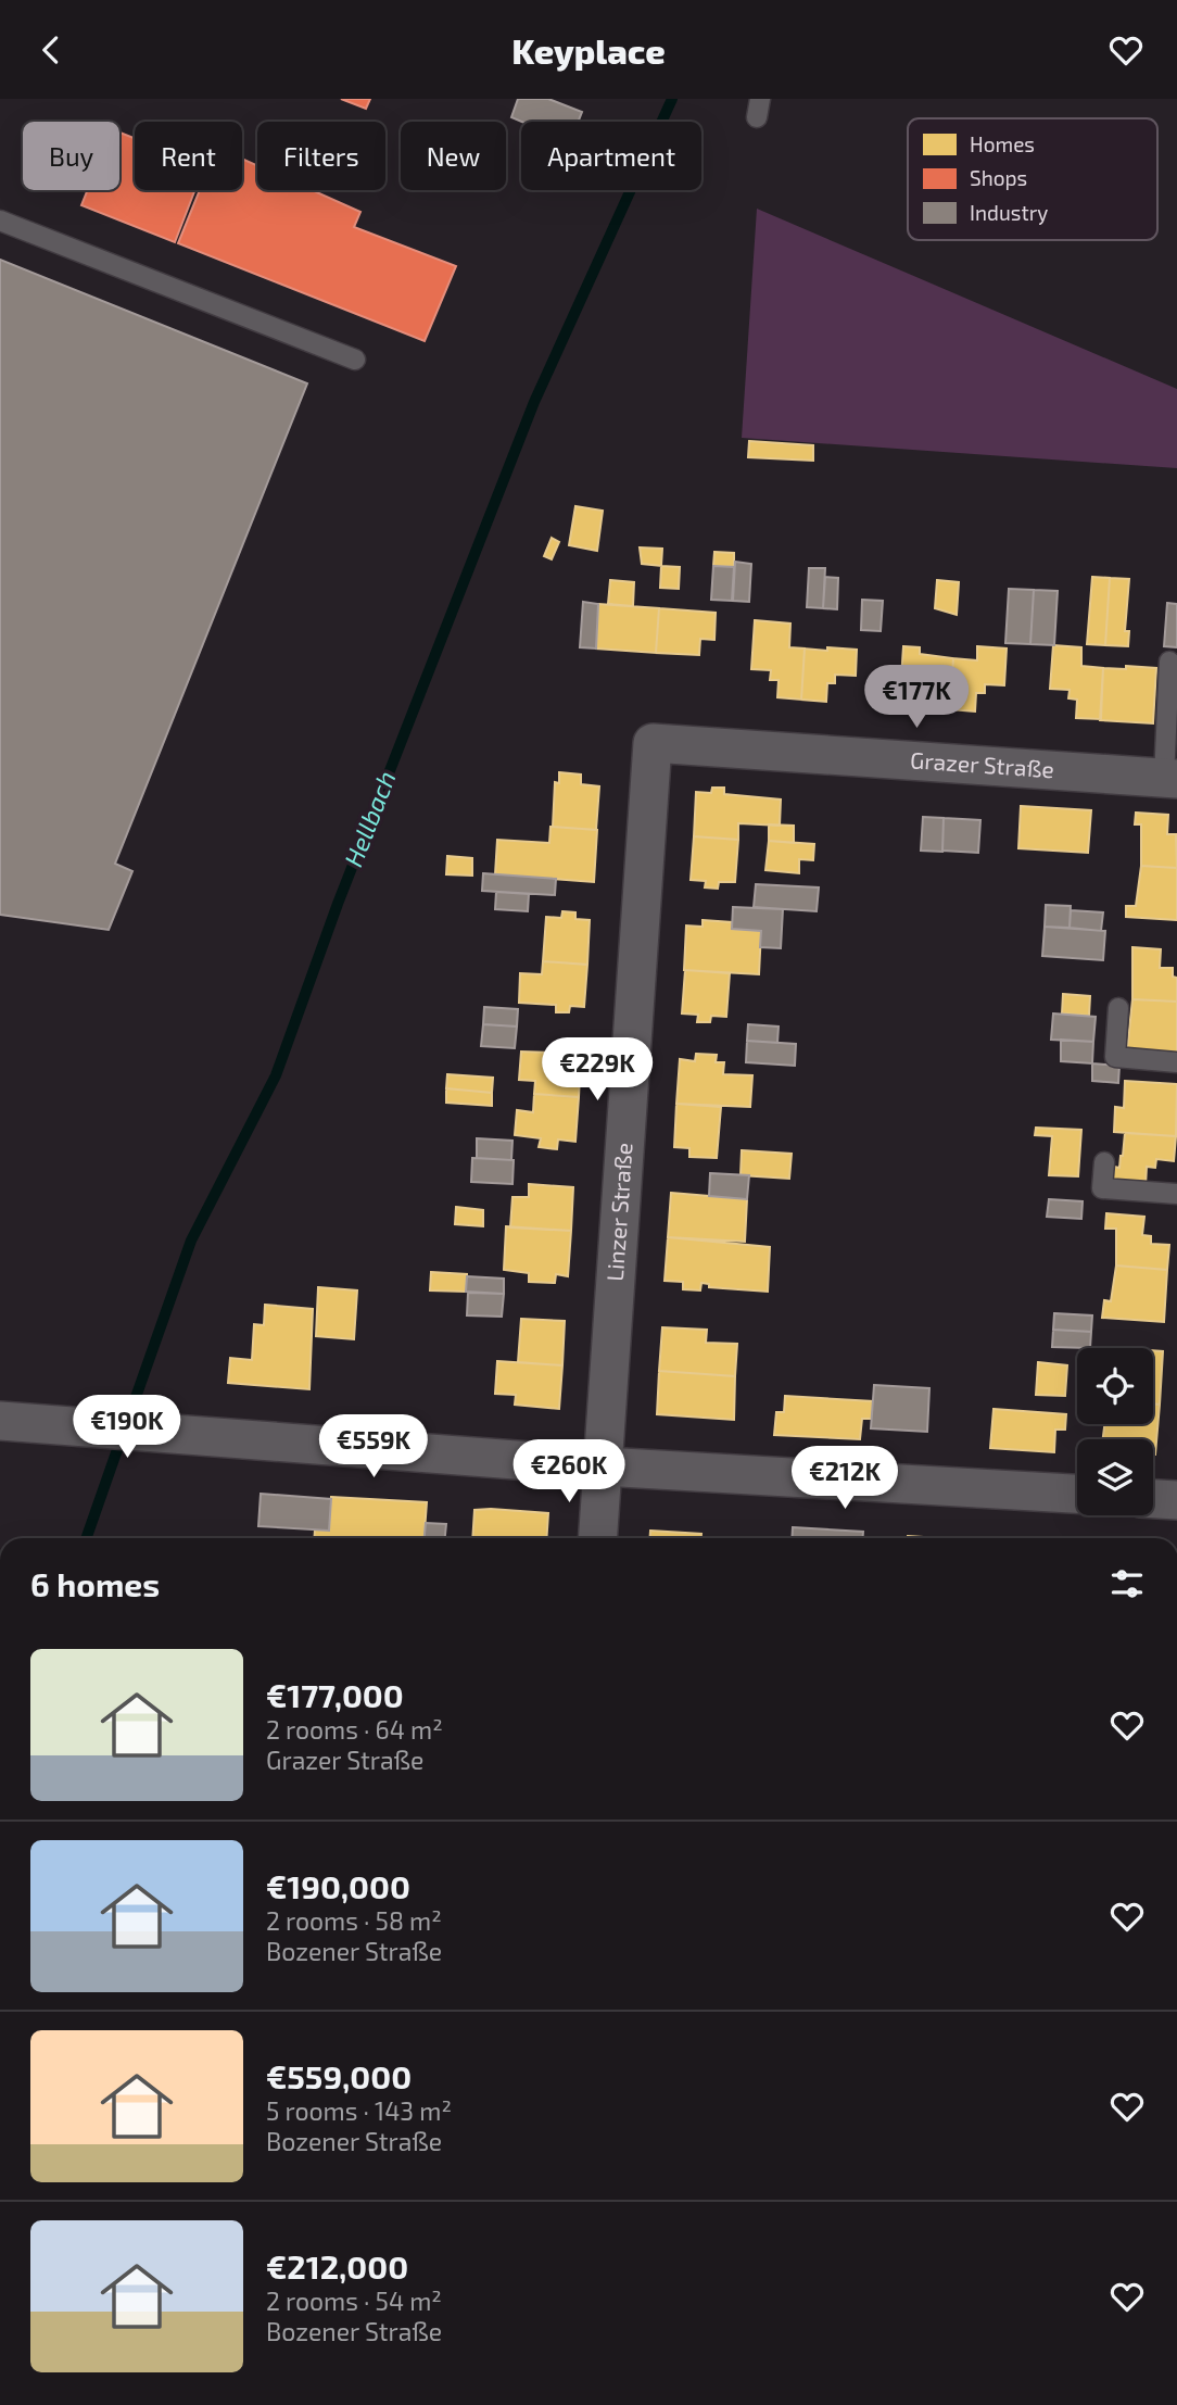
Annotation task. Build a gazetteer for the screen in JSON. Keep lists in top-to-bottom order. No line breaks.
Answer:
{"streets":{"street":["Grazer Straße","Linzer Straße"]},"crossings":[["Grazer Straße","Linzer Straße"]],"water":["Hellbach"],"legend":["Homes","Shops","Industry"],"page":{"header":"Keyplace","chip":["Buy","Rent","Filters","New","Apartment"],"price":["€177K","€229K","€190K","€559K","€260K","€212K"],"heading":"6 homes","list":[{"name":"€177,000","note":"2 rooms · 64 m² · Grazer Straße"},{"name":"€190,000","note":"2 rooms · 58 m² · Bozener Straße"},{"name":"€559,000","note":"5 rooms · 143 m² · Bozener Straße"},{"name":"€212,000","note":"2 rooms · 54 m² · Bozener Straße"}]}}
